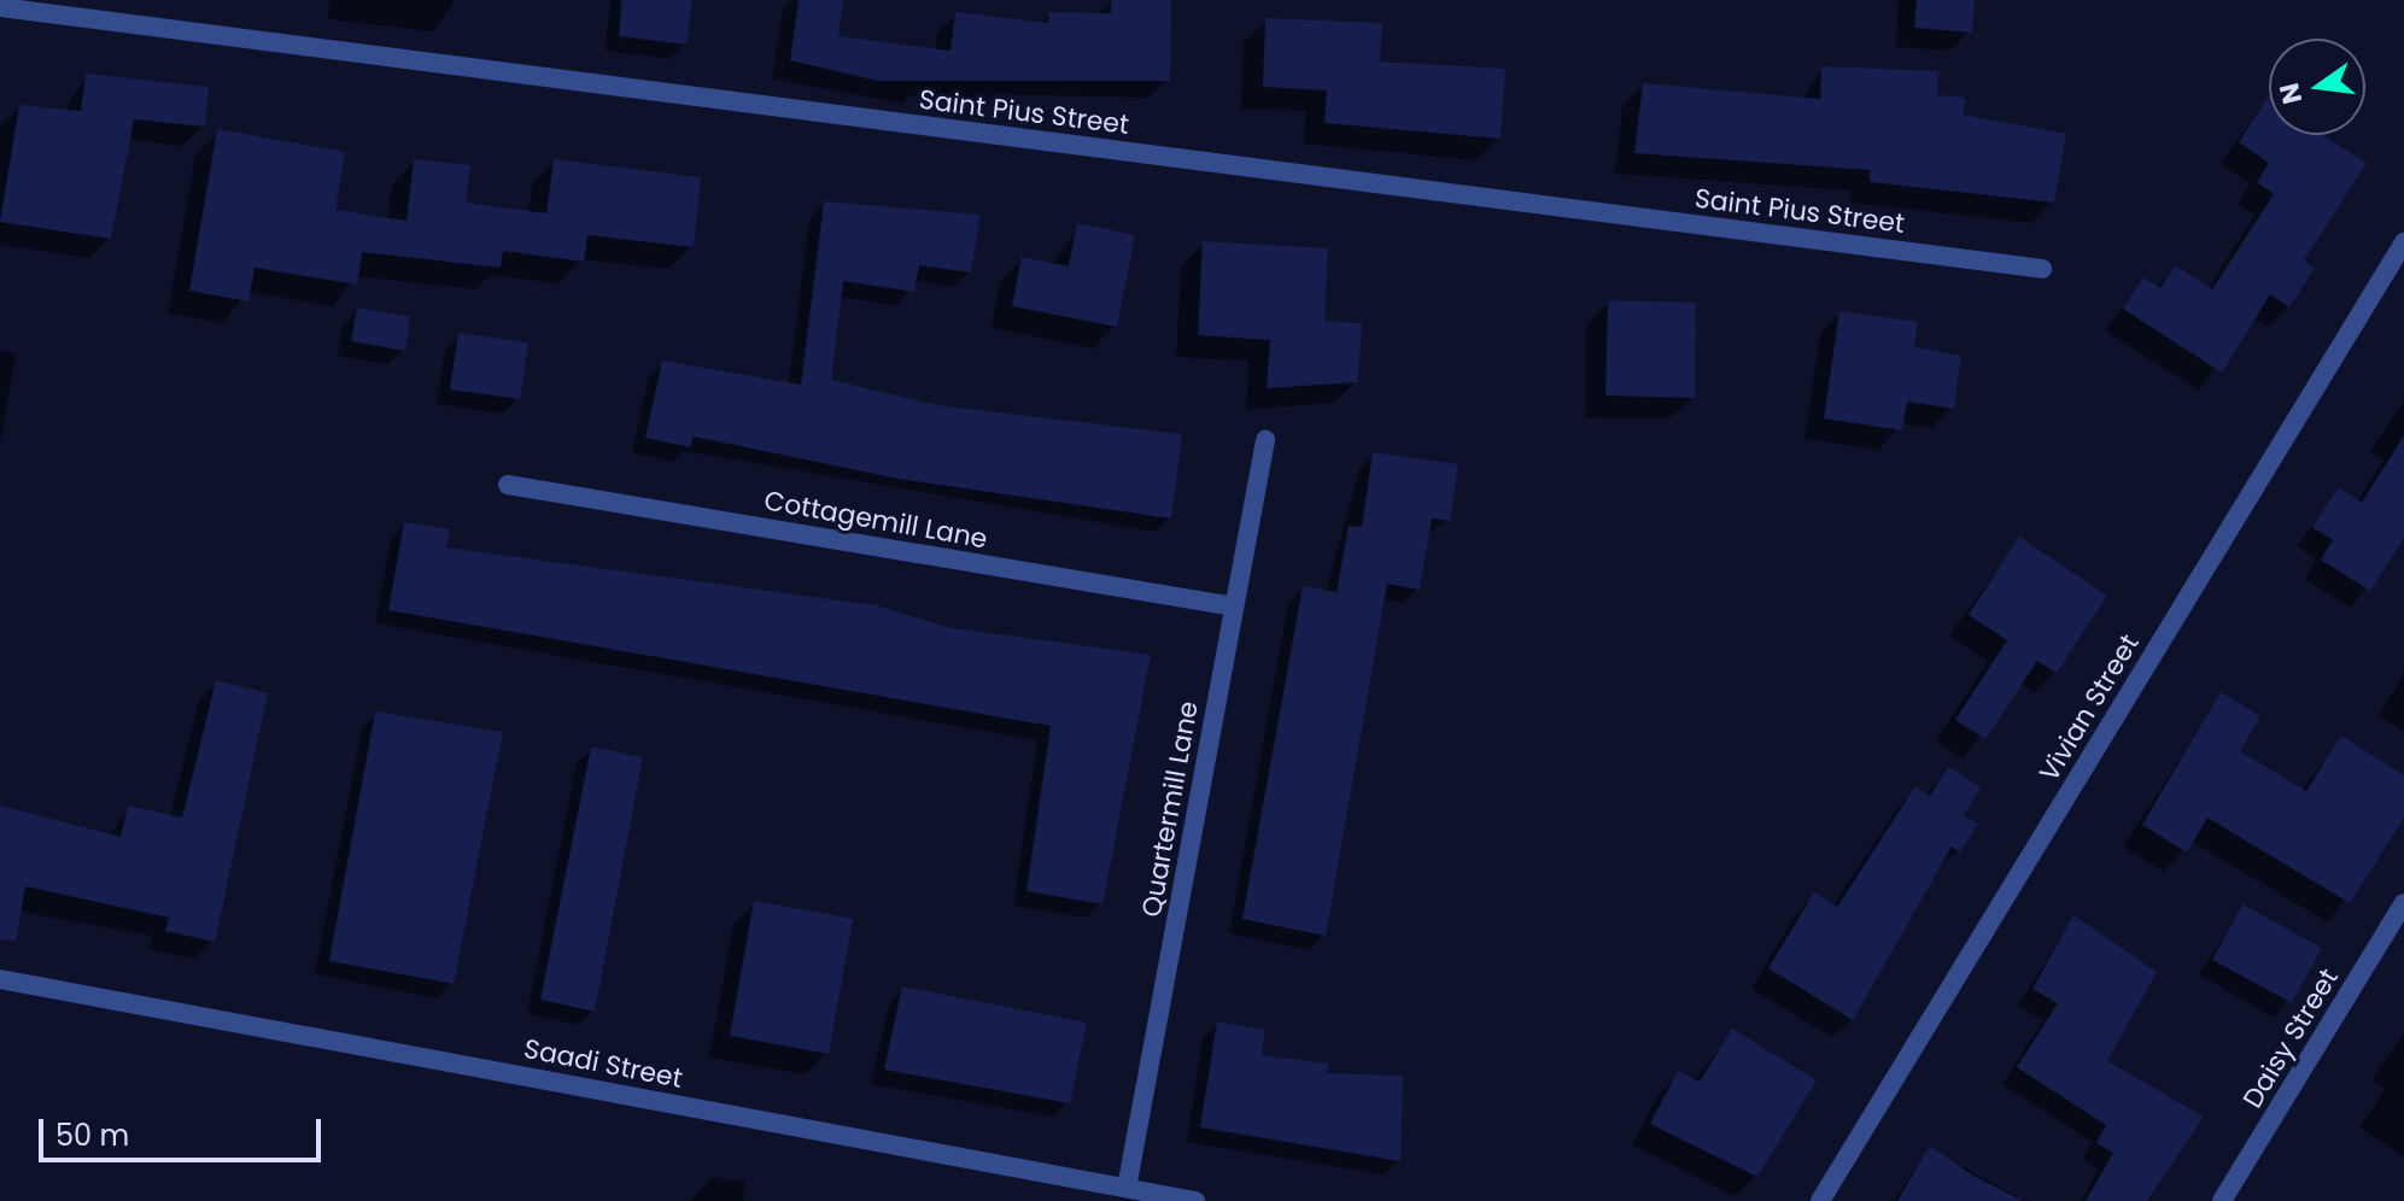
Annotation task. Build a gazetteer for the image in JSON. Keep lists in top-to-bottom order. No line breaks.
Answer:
{"streets":{"street":["Saint Pius Street","Cottagemill Lane","Vivian Street","Quartermill Lane","Daisy Street","Saadi Street"]},"crossings":[["Cottagemill Lane","Quartermill Lane"],["Quartermill Lane","Saadi Street"]],"scale_bar":"50 m","north":"left"}
